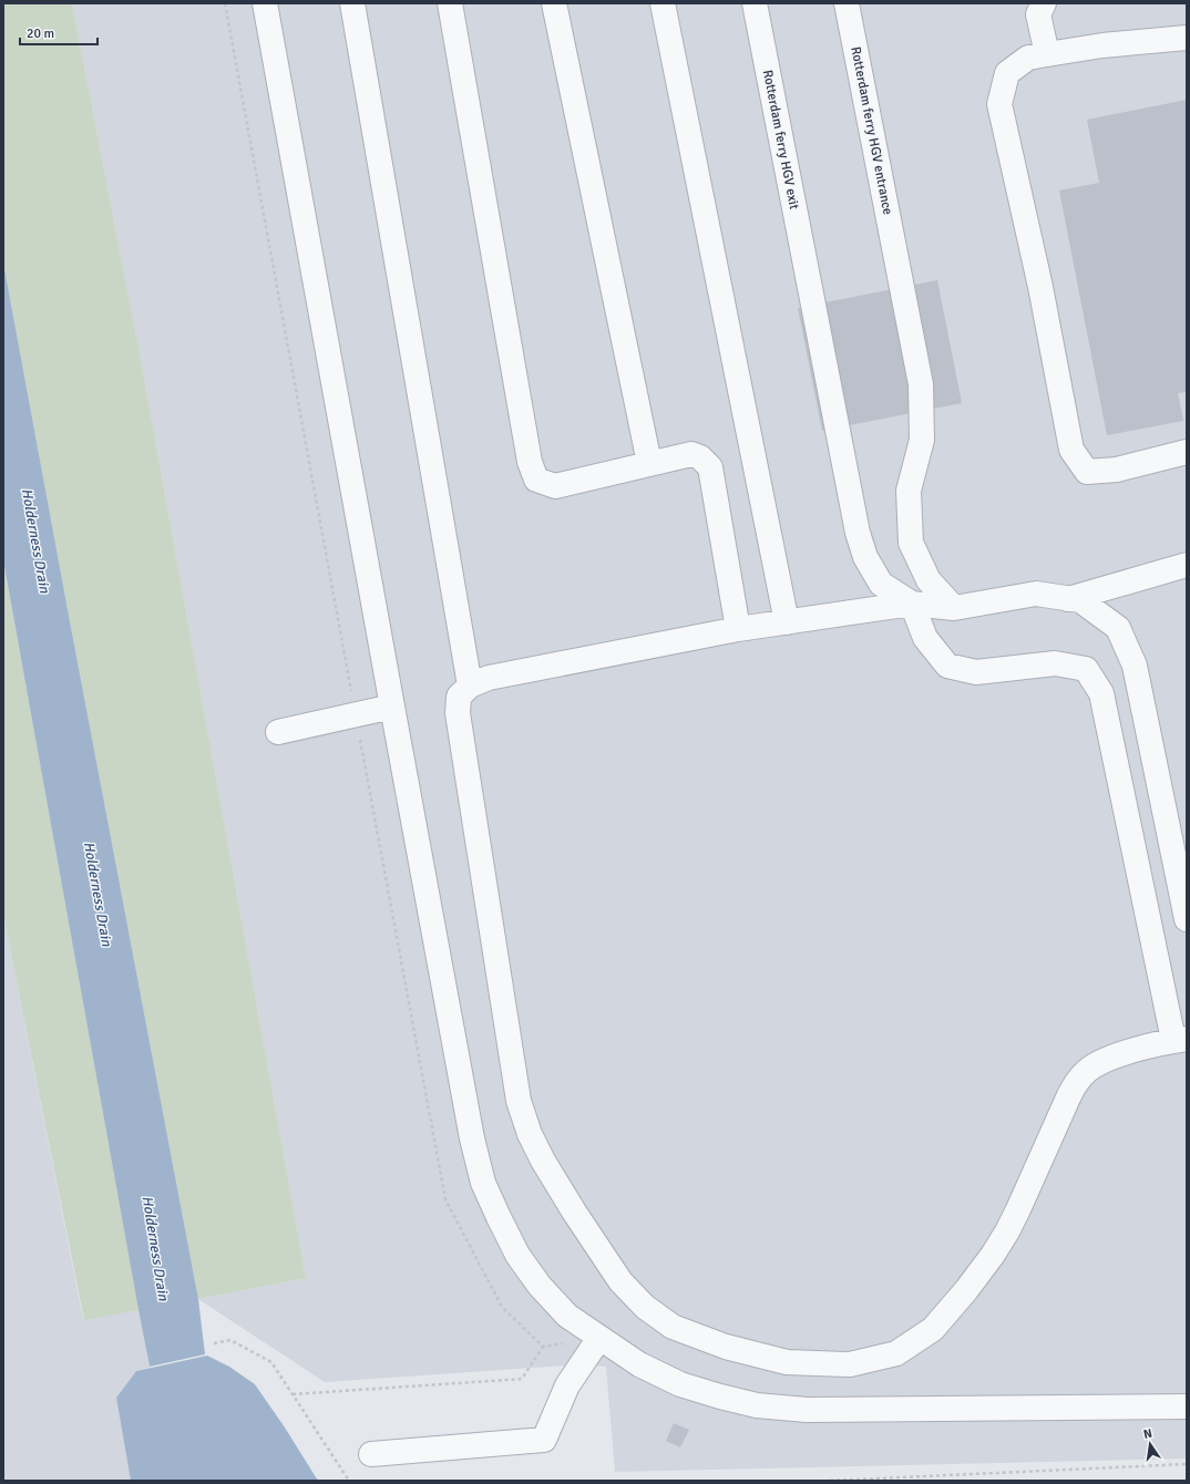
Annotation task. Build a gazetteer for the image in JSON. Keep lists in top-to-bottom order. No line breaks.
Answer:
{"streets":{"street":["Rotterdam ferry HGV entrance","Rotterdam ferry HGV exit"]},"water":["Holderness Drain"],"scale_bar":"20 m","north":"top"}
